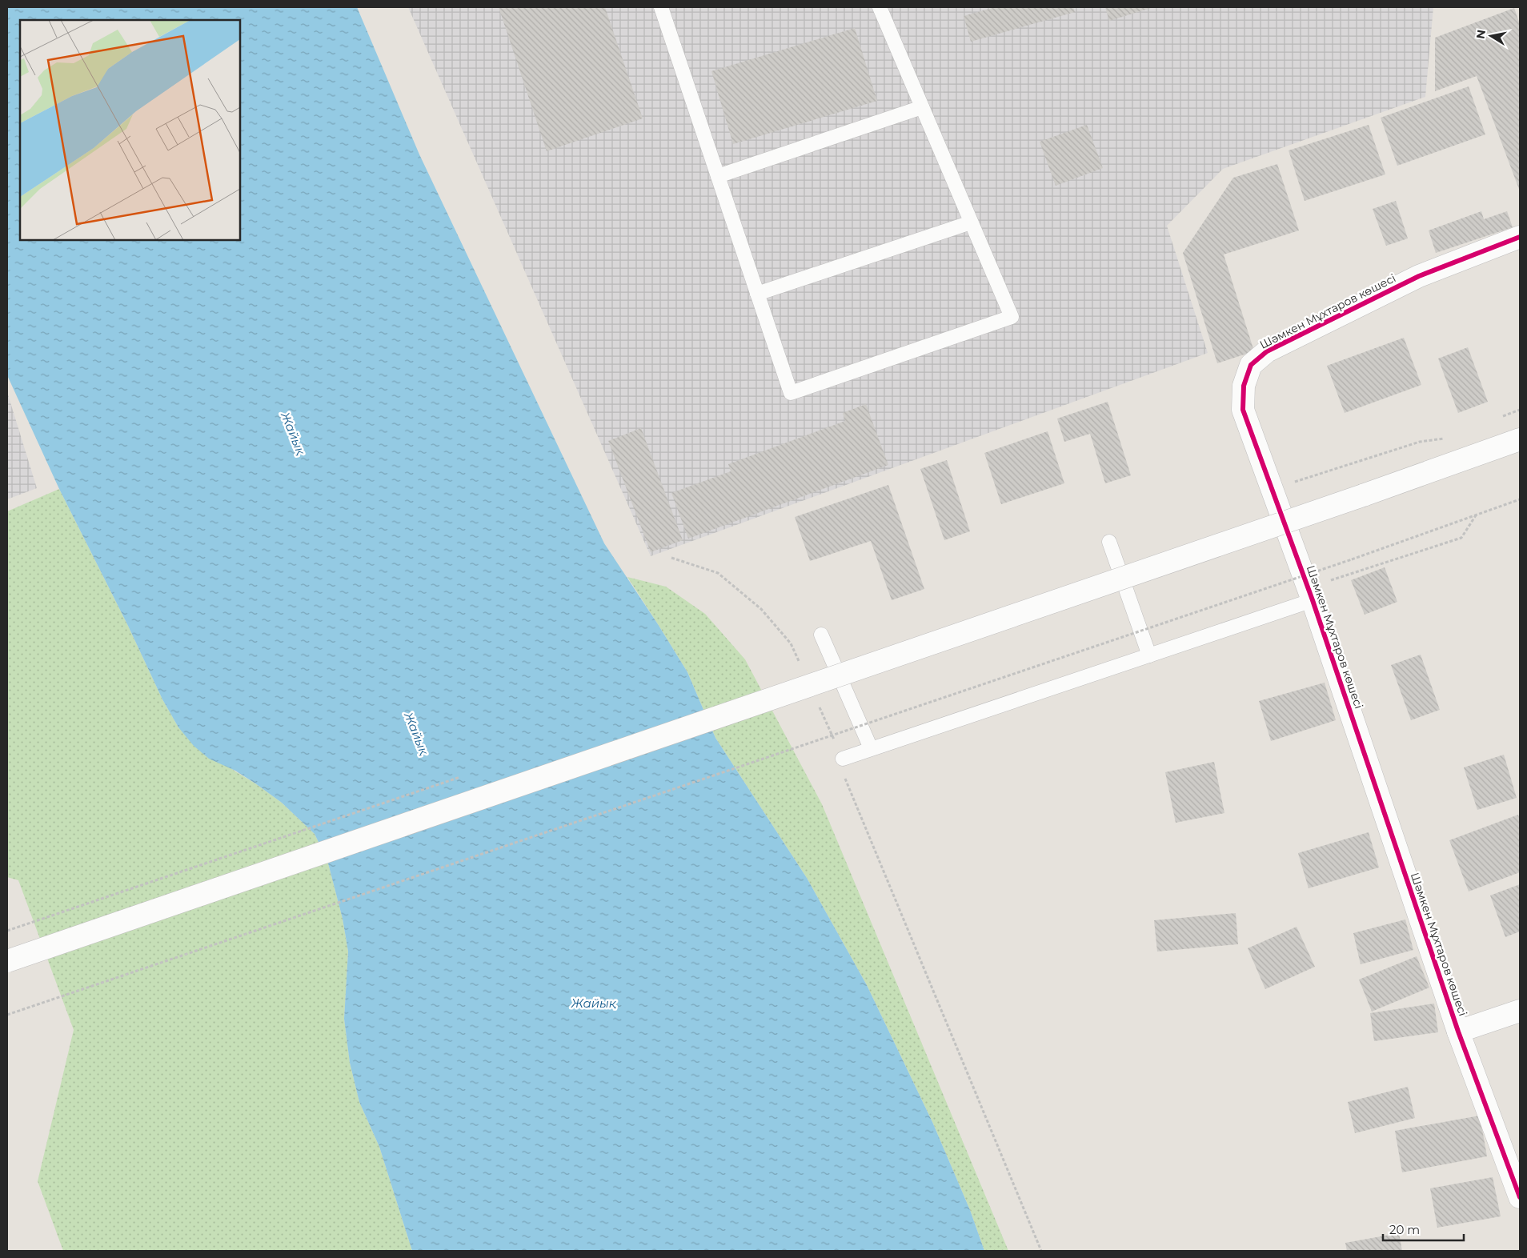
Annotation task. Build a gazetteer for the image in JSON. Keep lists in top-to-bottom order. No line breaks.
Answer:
{"streets":{"main road":["Шәмкен Мұхтаров көшесі"]},"water":["Жайық"],"scale_bar":"20 m","north":"left"}
